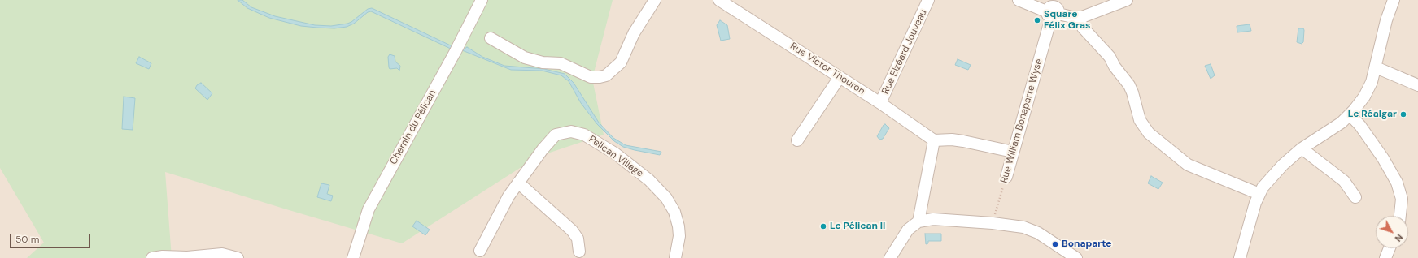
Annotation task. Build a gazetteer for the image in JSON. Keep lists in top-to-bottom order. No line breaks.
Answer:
{"streets":{"street":["Rue Elzéard Jouveau","Rue Victor Thouron","Rue William Bonaparte Wyse","Chemin du Pélican","Pélican Village"]},"crossings":[["Rue Elzéard Jouveau","Rue Victor Thouron"]],"places":["Square Félix Gras","Le Réalgar","Le Pélican II","Bonaparte"],"scale_bar":"50 m","north":"bottom right"}
